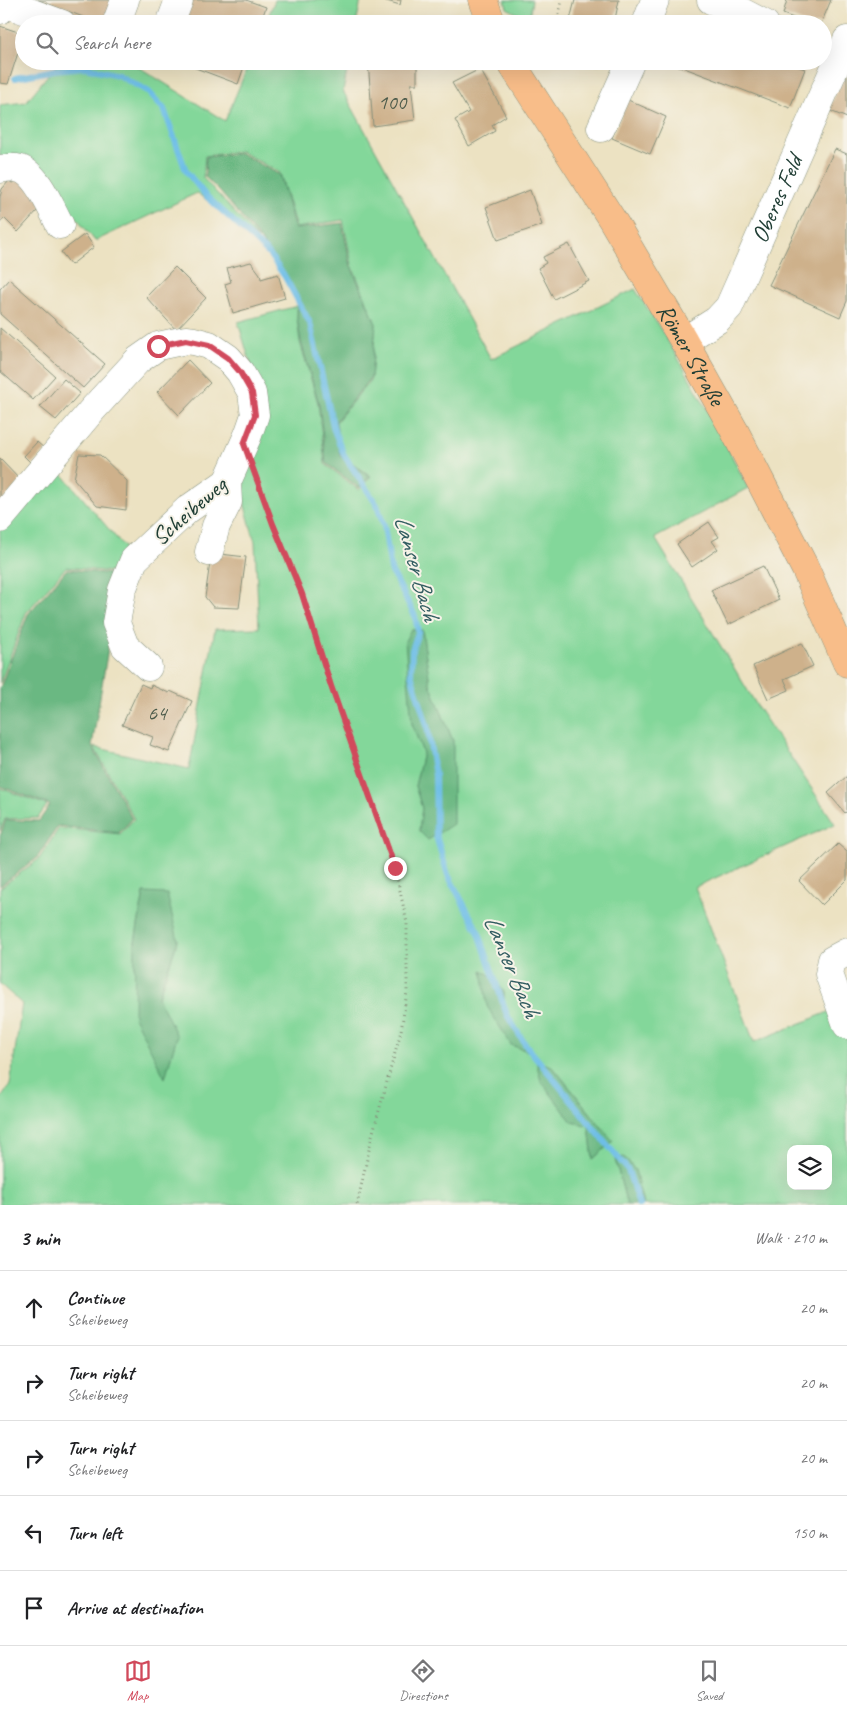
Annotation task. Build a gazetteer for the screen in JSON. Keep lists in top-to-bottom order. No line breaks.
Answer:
{"streets":{"main road":["Römer Straße"],"street":["Oberes Feld","Scheibeweg"]},"crossings":[["Oberes Feld","Römer Straße"]],"water":["Lanser Bach"],"house_numbers":["100","64"],"page":{"search":"Search here","heading":["3 min","Walk · 210 m"],"list":[["Continue","Scheibeweg","20 m"],["Turn right","Scheibeweg","20 m"],["Turn right","Scheibeweg","20 m"],["Turn left","150 m"],"Arrive at destination"],"nav":["Map","Directions","Saved"]}}
